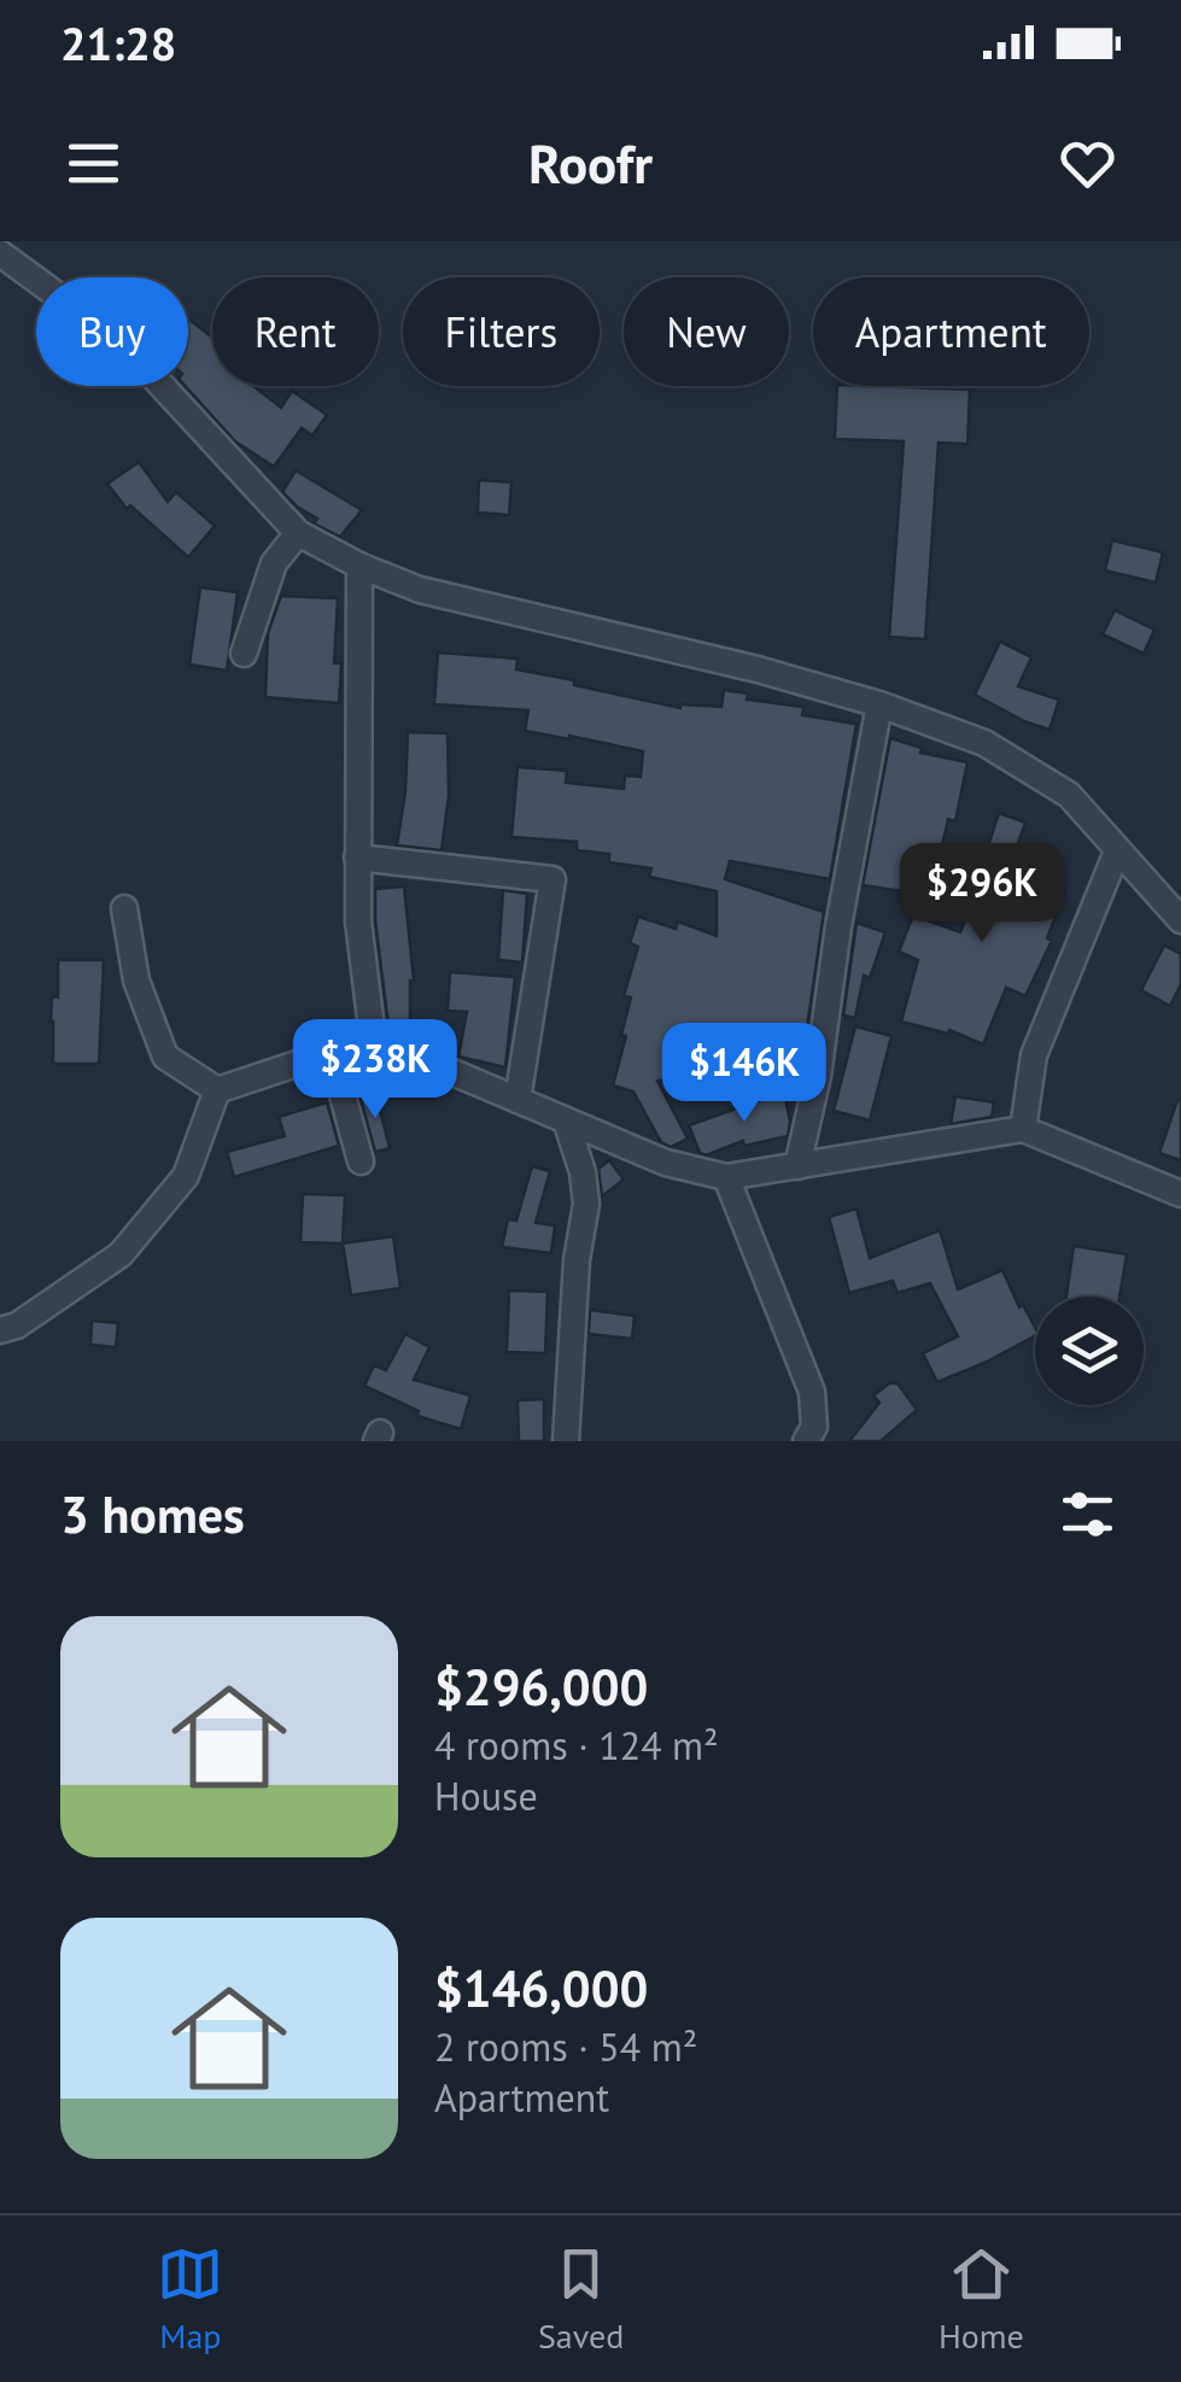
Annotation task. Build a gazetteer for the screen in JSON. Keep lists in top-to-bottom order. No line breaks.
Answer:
{"page":{"status":"21:28","header":"Roofr","chip":["Buy","Rent","Filters","New","Apartment"],"price":["$296K","$238K","$146K"],"heading":"3 homes","list":[{"name":"$296,000","note":"4 rooms · 124 m² · House"},{"name":"$146,000","note":"2 rooms · 54 m² · Apartment"}],"tabs":["Map","Saved","Home"]}}
